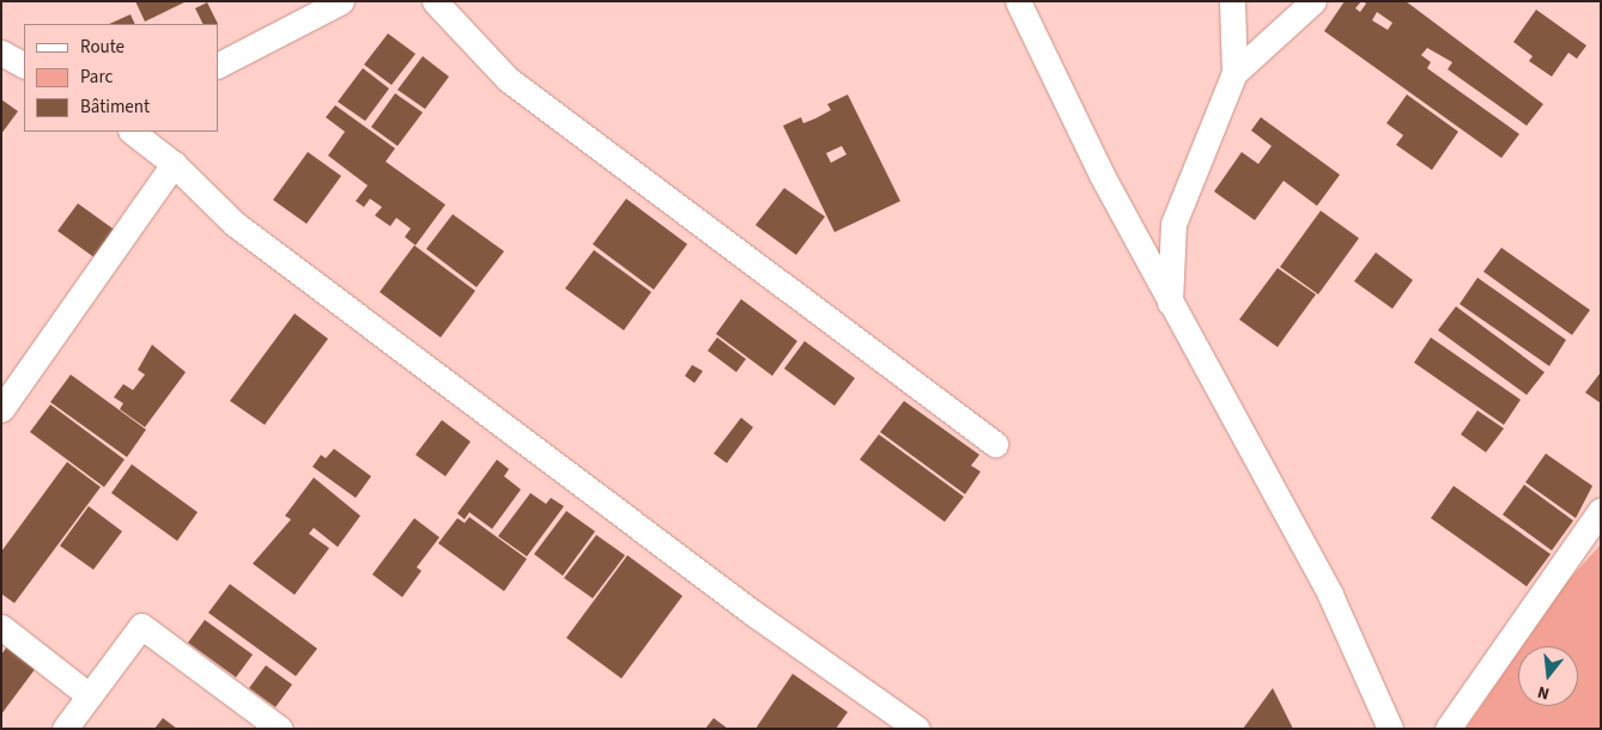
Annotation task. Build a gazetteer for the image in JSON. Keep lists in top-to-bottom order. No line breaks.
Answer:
{"legend":["Route","Parc","Bâtiment"],"north":"bottom"}
